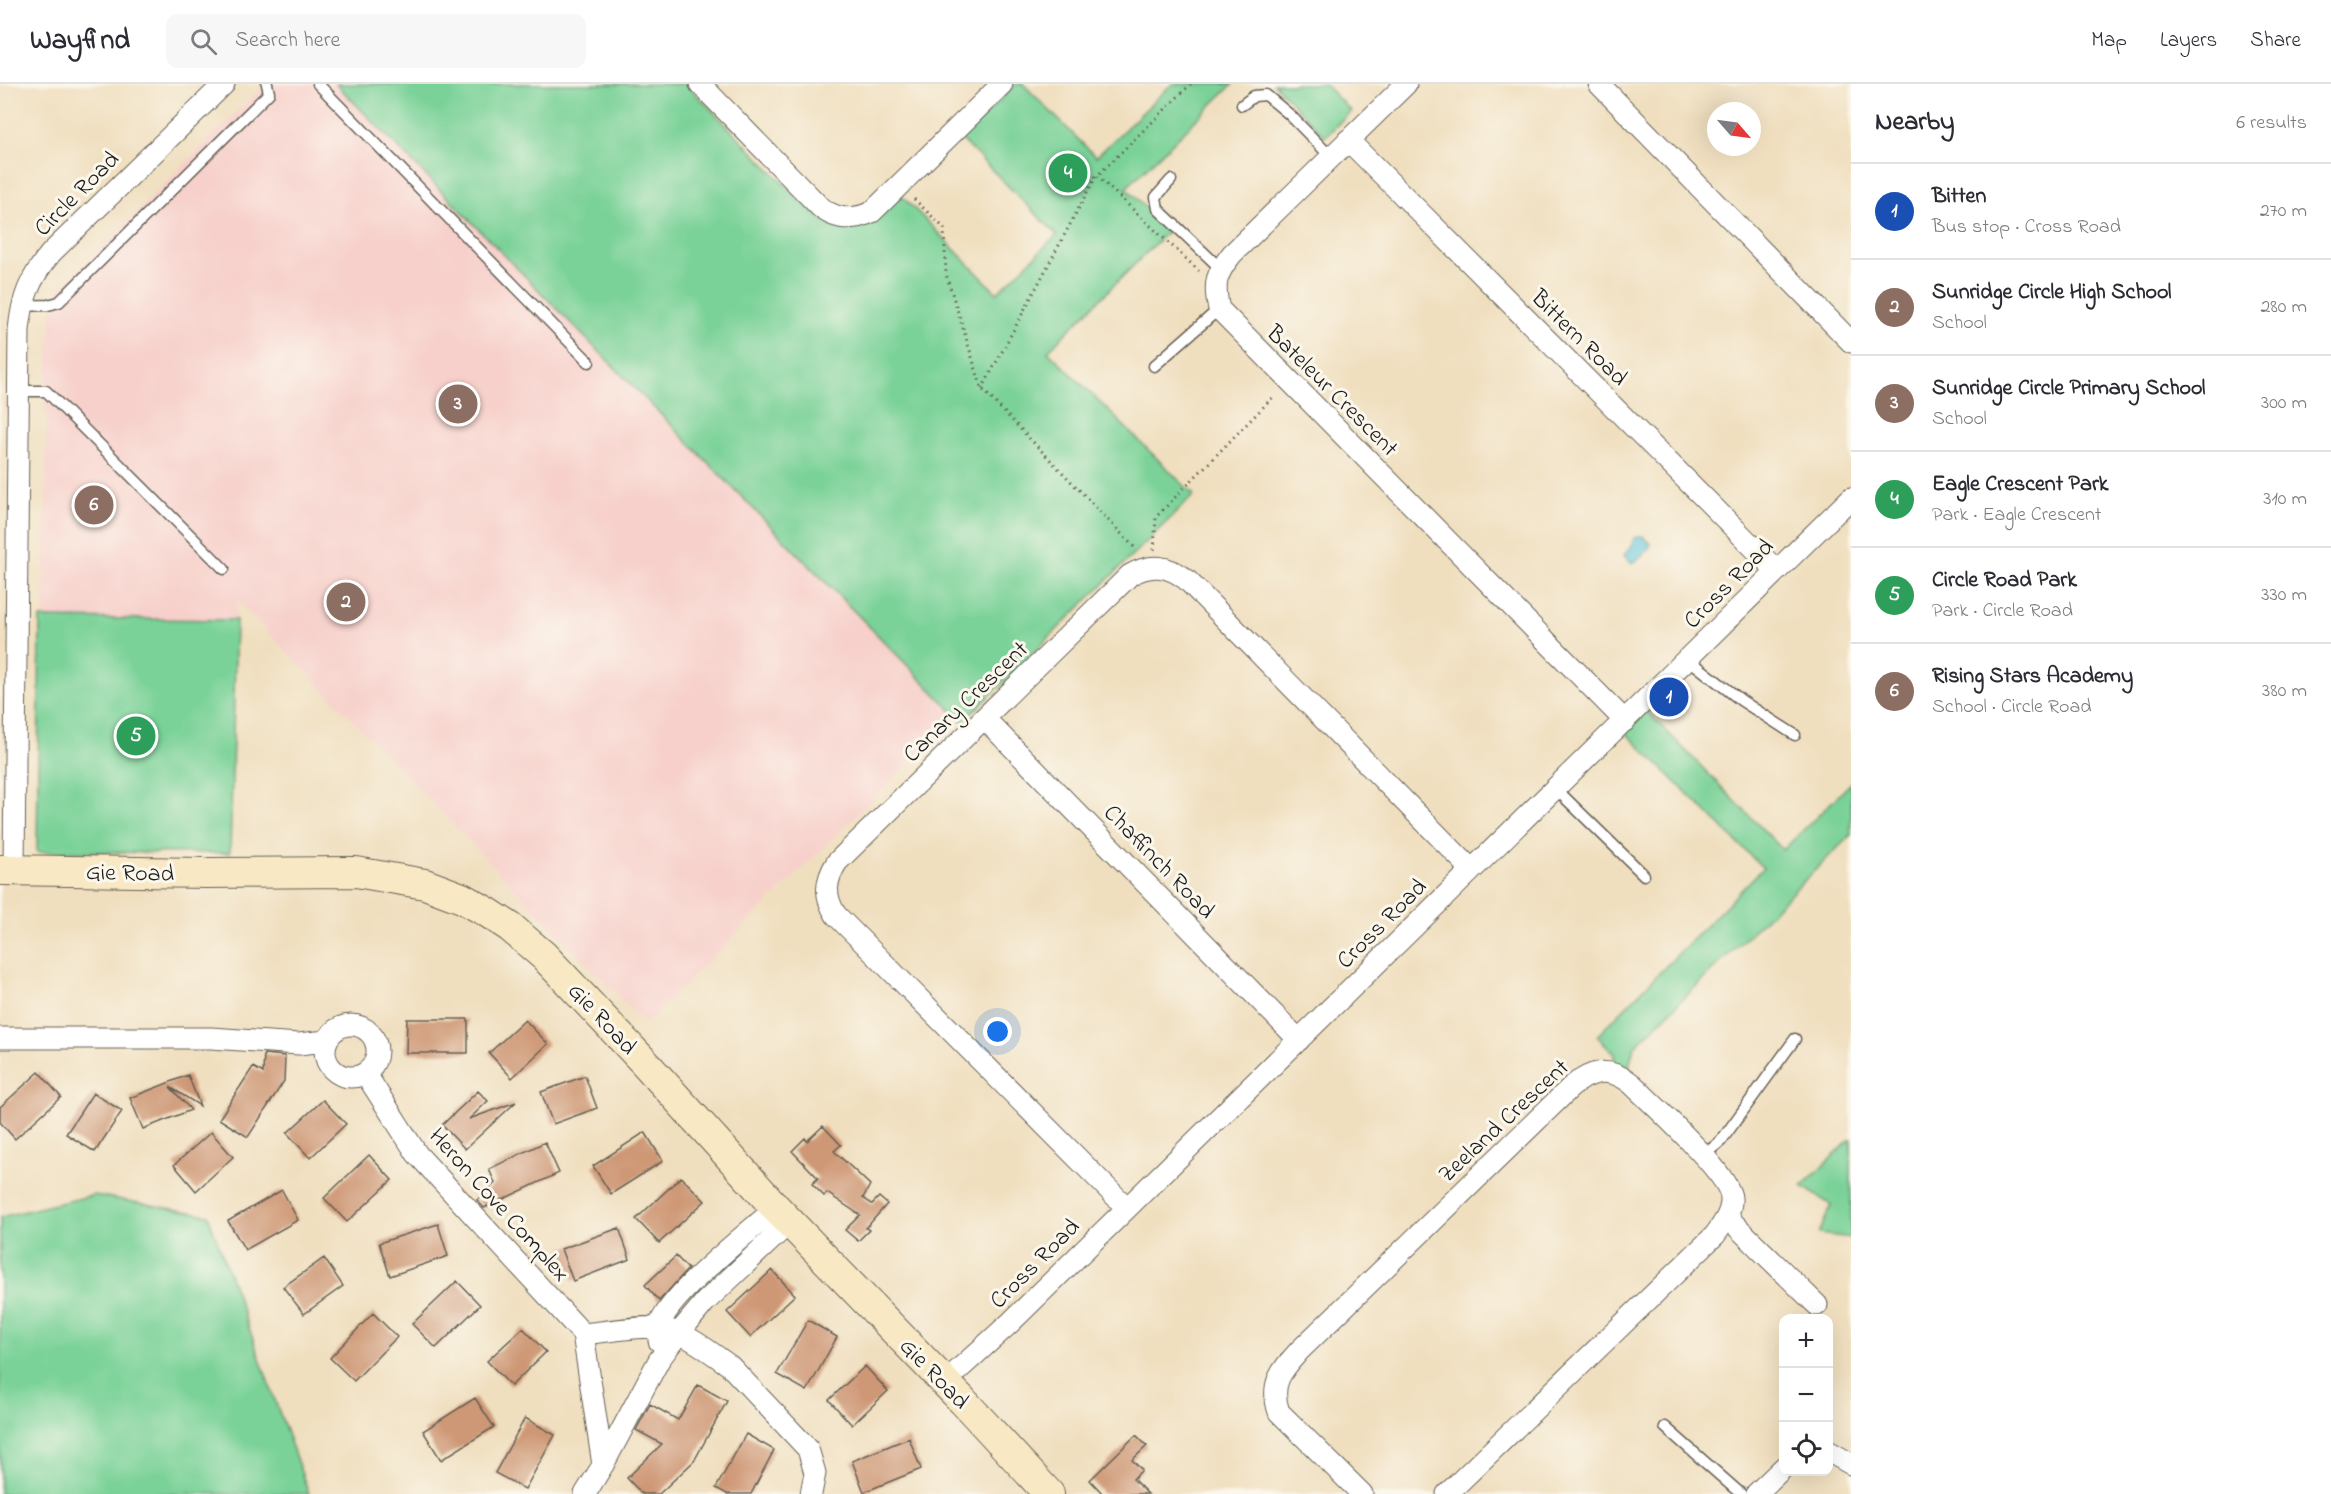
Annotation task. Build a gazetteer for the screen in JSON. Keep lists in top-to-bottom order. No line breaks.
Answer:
{"streets":{"street":["Circle Road","Bittern Road","Bateleur Crescent","Cross Road","Canary Crescent","Chaffinch Road","Gie Road","Zeeland Crescent","Heron Cove Complex"]},"crossings":[["Circle Road","Gie Road"],["Bittern Road","Cross Road"],["Bateleur Crescent","Cross Road"],["Cross Road","Canary Crescent"],["Cross Road","Chaffinch Road"],["Cross Road","Gie Road"],["Canary Crescent","Chaffinch Road"]],"north":"bottom right","page":{"header":"Wayfind","search":"Search here","nav":["Map","Layers","Share"],"heading":["Nearby","6 results"],"pins":["4","3","6","2","1","5"],"list":[{"mark":"1","name":"Bitten","note":"Bus stop · Cross Road","value":"270 m"},{"mark":"2","name":"Sunridge Circle High School","note":"School","value":"280 m"},{"mark":"3","name":"Sunridge Circle Primary School","note":"School","value":"300 m"},{"mark":"4","name":"Eagle Crescent Park","note":"Park · Eagle Crescent","value":"310 m"},{"mark":"5","name":"Circle Road Park","note":"Park · Circle Road","value":"330 m"},{"mark":"6","name":"Rising Stars Academy","note":"School · Circle Road","value":"380 m"}],"map_buttons":["+","−"]}}
